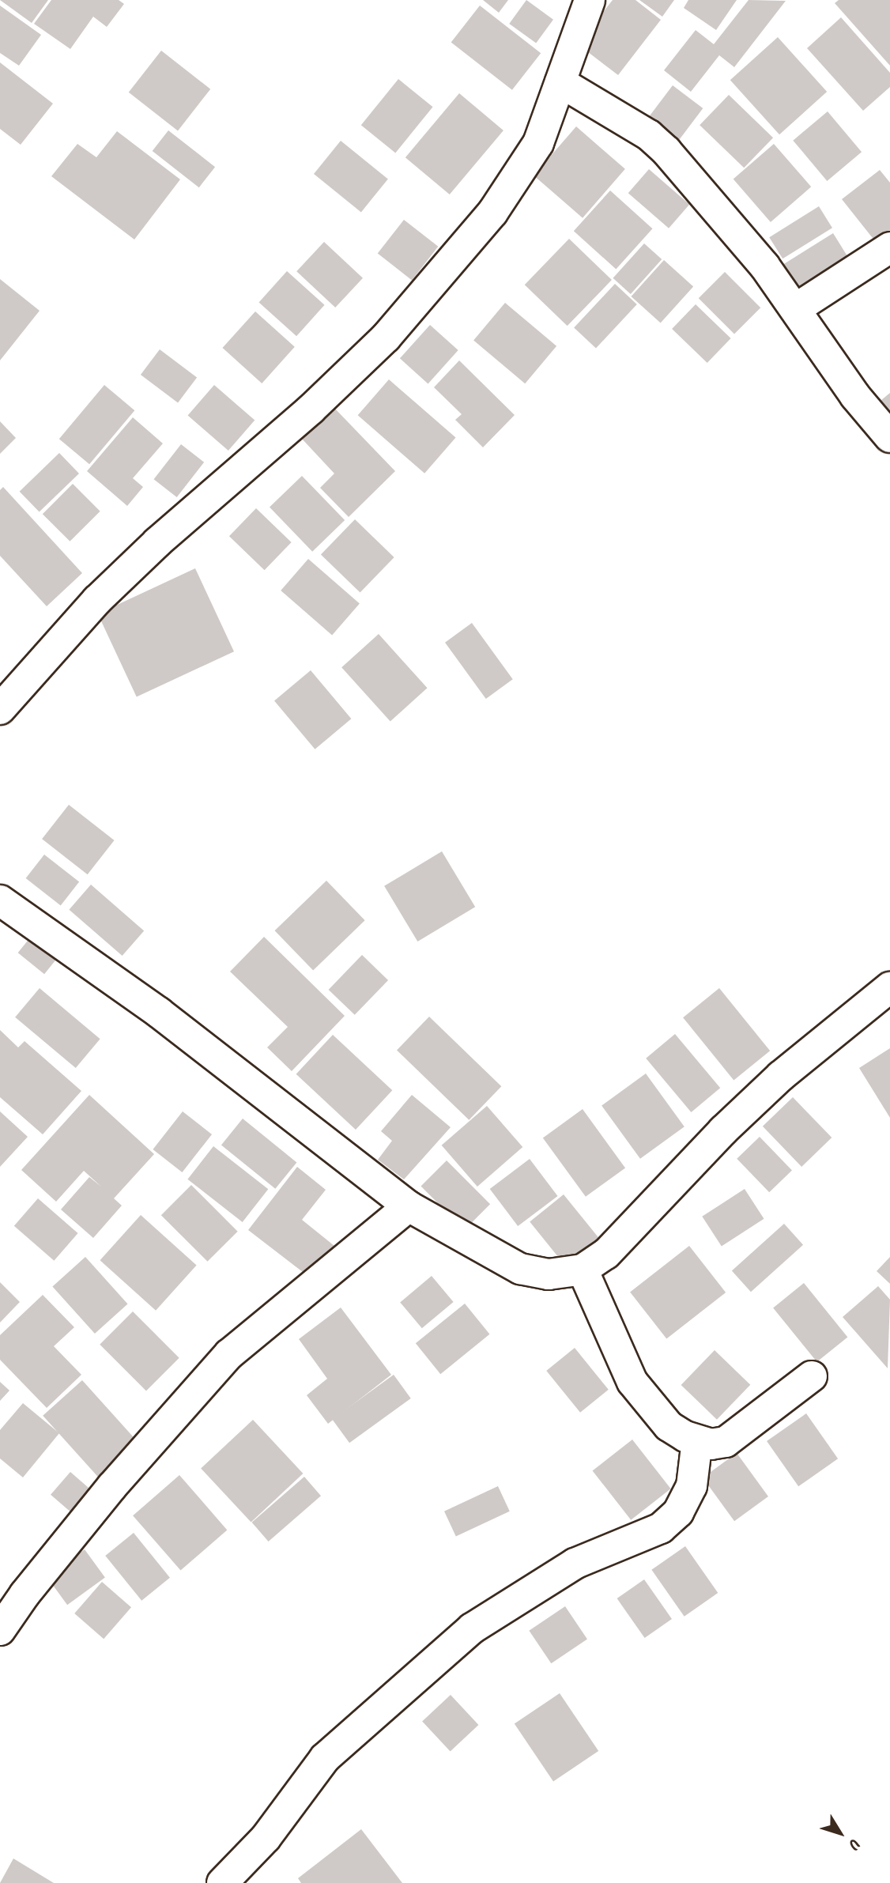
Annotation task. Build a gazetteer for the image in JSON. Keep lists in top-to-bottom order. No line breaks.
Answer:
{"north":"bottom right"}
